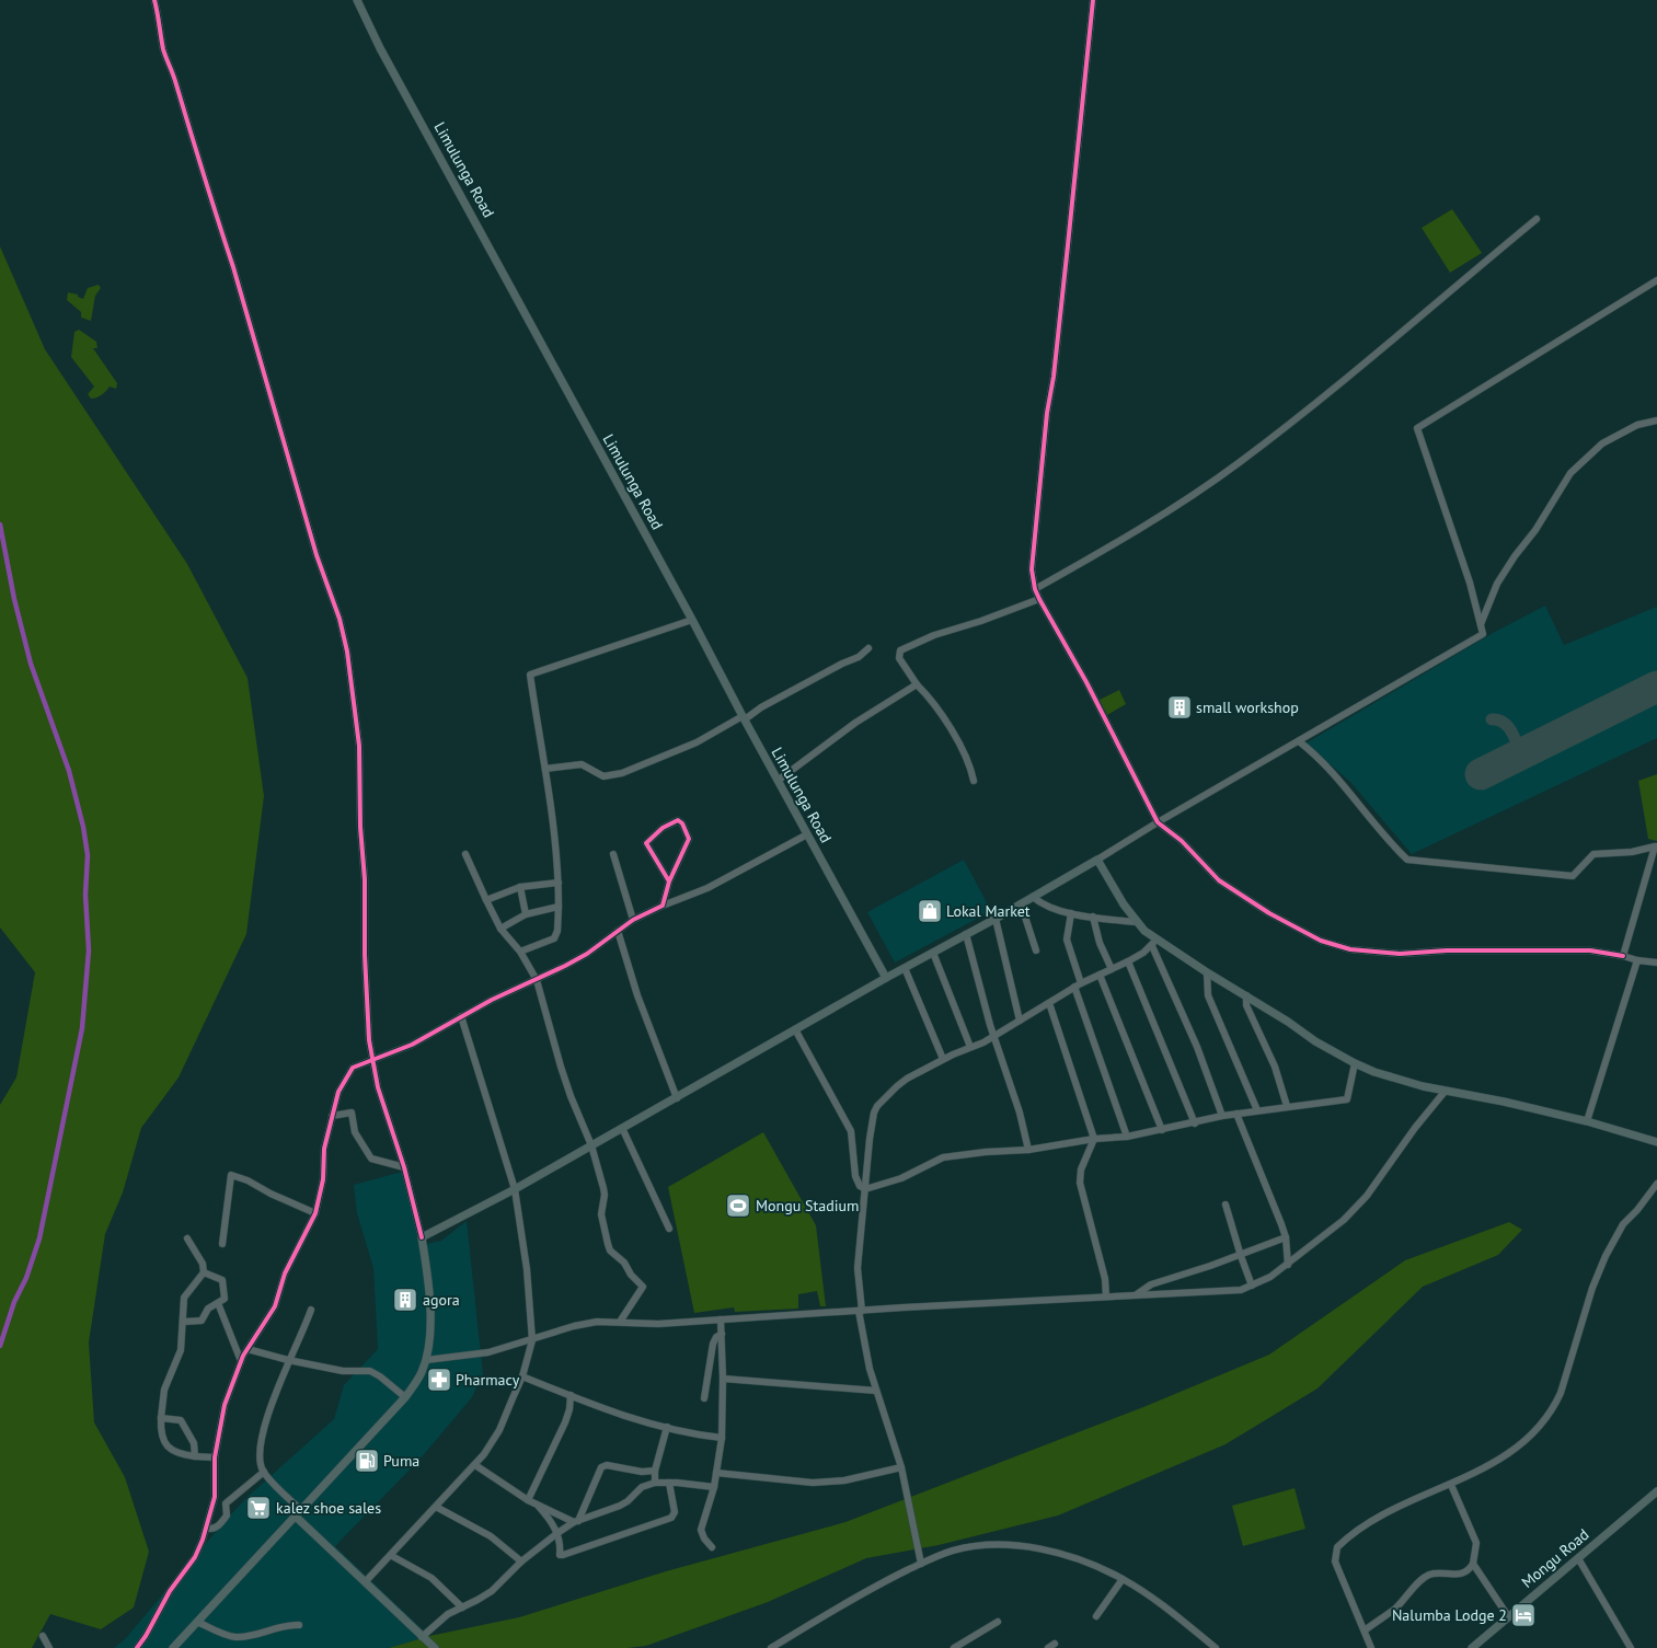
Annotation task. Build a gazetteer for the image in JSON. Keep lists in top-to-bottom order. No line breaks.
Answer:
{"streets":{"main road":["Limulunga Road","Mongu Road"]},"places":{"building":["small workshop","agora"],"shop":["Lokal Market"],"sports":["Mongu Stadium"],"pharmacy":["Pharmacy"],"fuel station":["Puma"],"supermarket":["kalez shoe sales"],"hotel":["Nalumba Lodge 2"]}}
